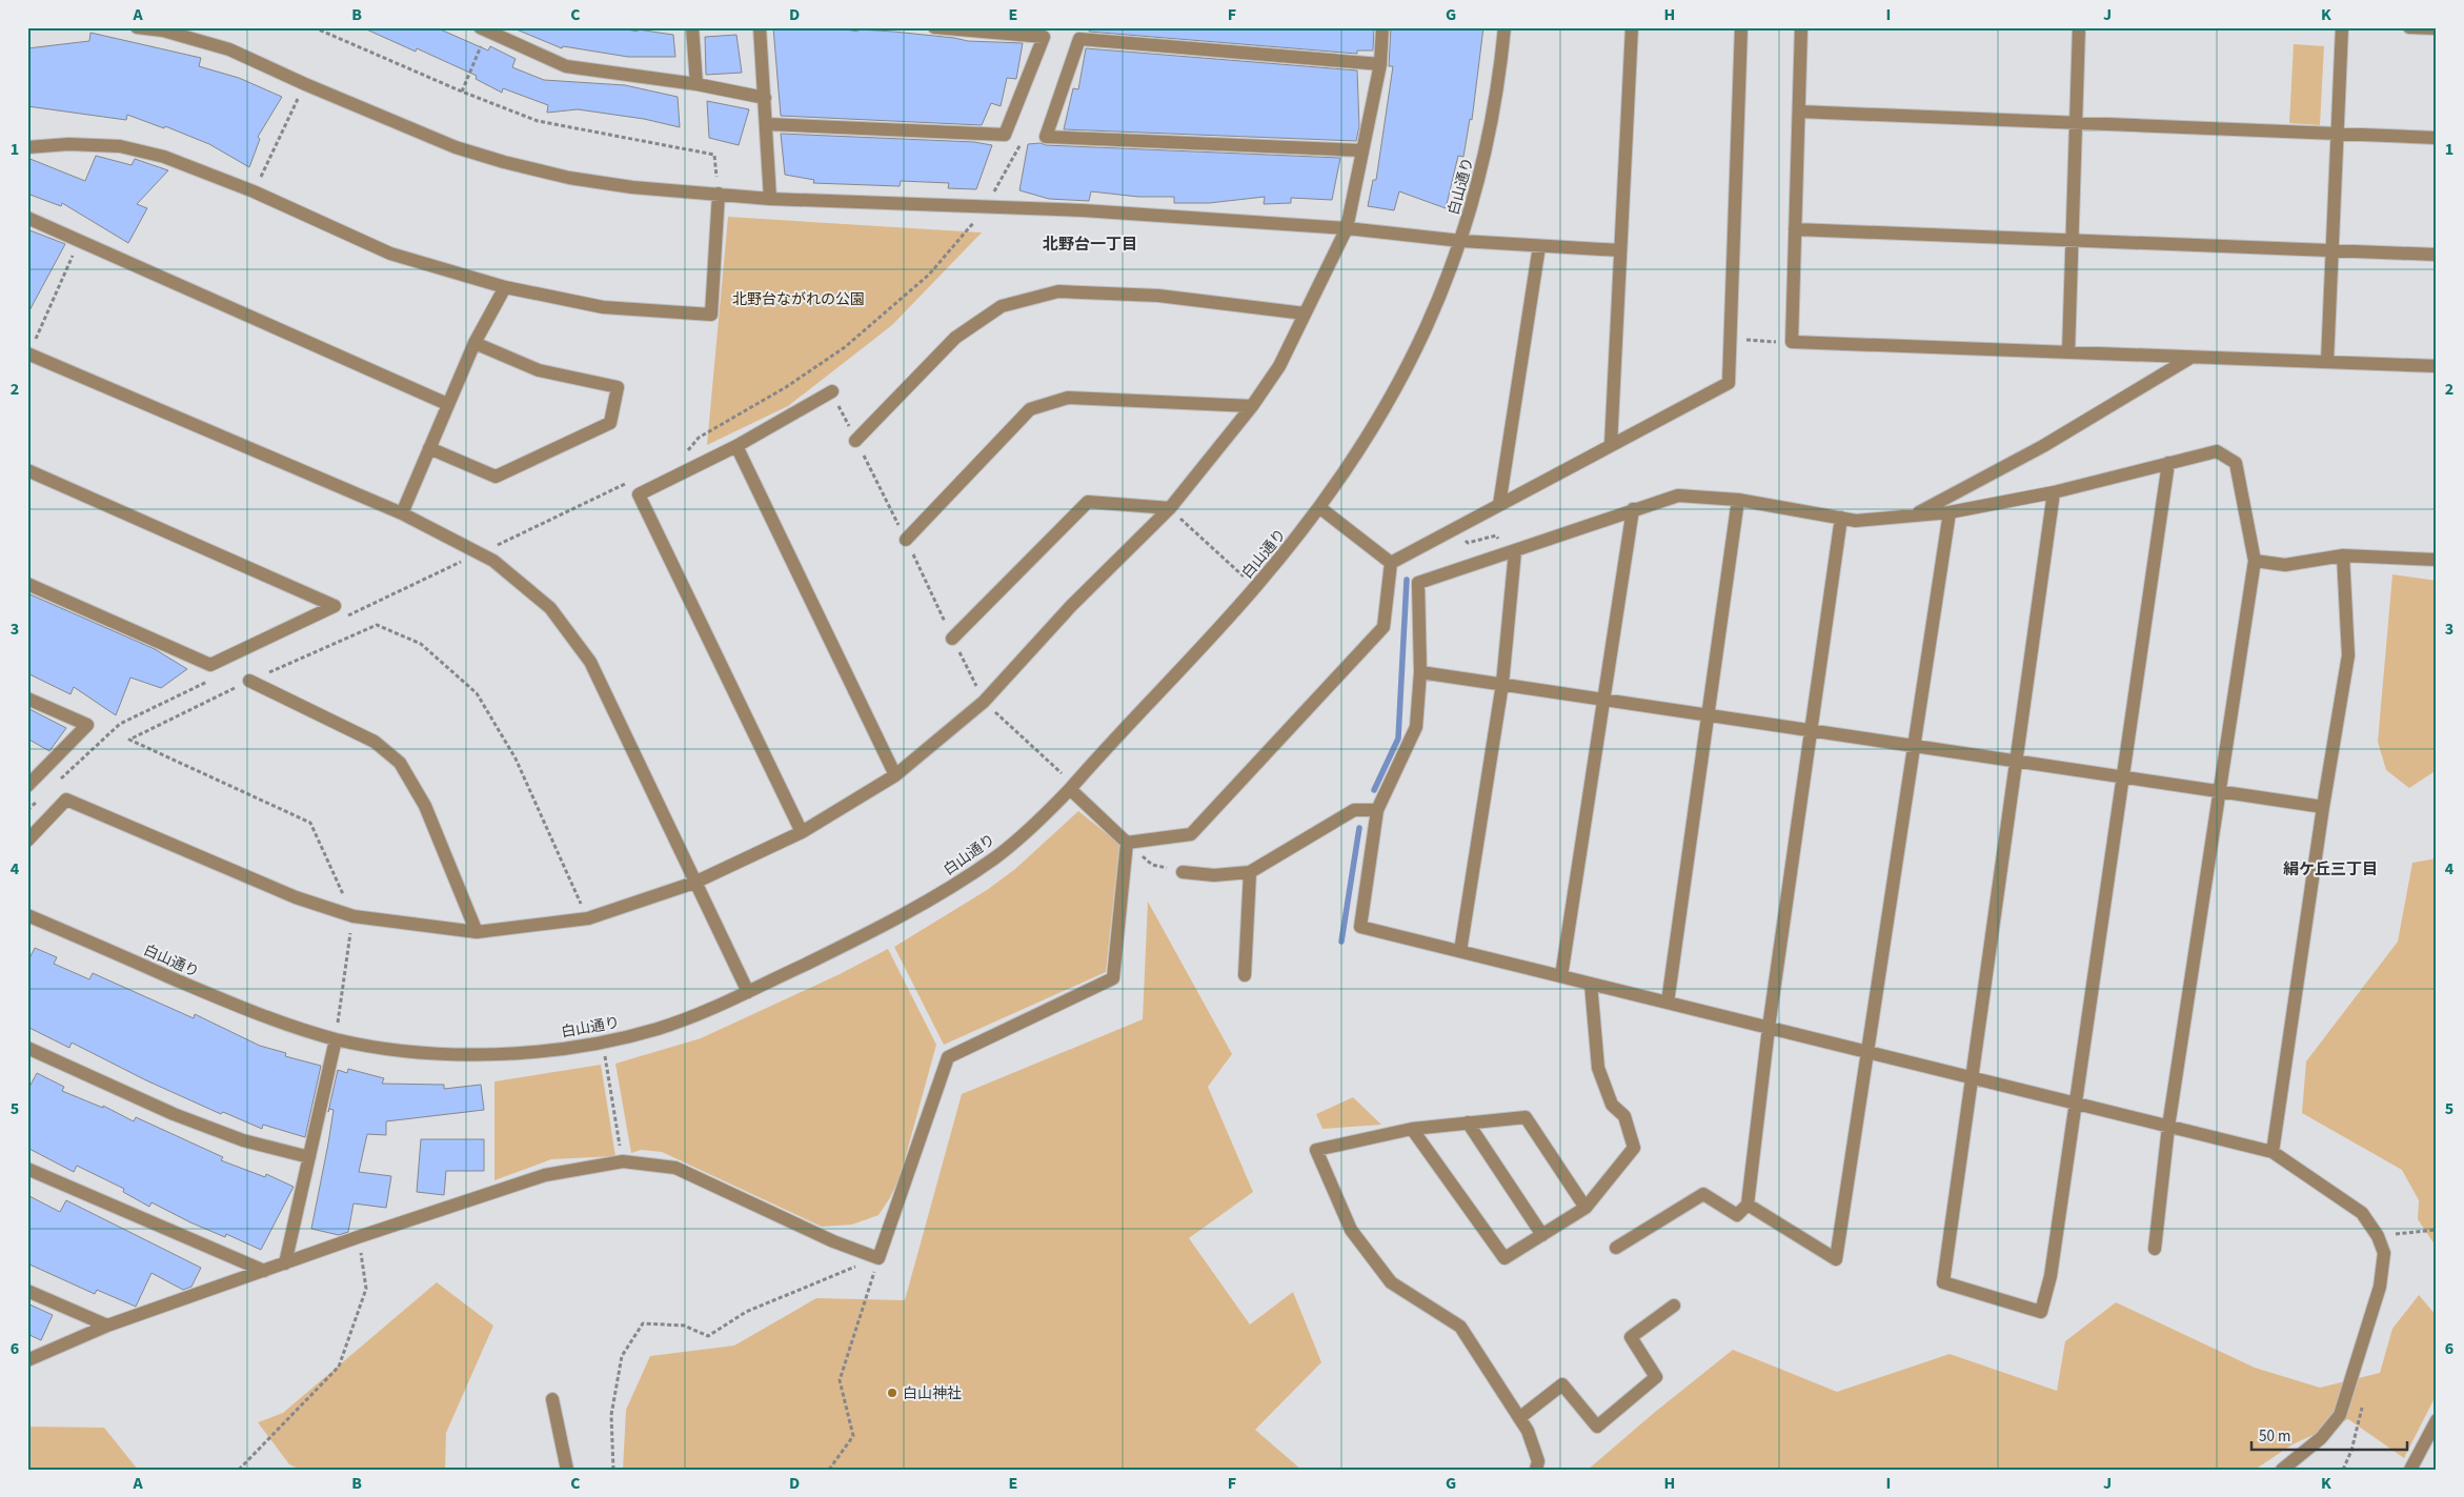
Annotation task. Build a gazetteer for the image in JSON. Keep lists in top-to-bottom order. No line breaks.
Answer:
{"streets":{"street":["白山通り"]},"districts":["北野台一丁目","絹ケ丘三丁目"],"parks":["北野台ながれの公園"],"places":["白山神社"],"scale_bar":"50 m","grid":{"columns":["A","B","C","D","E","F","G","H","I","J","K"],"rows":["1","2","3","4","5","6"]}}
